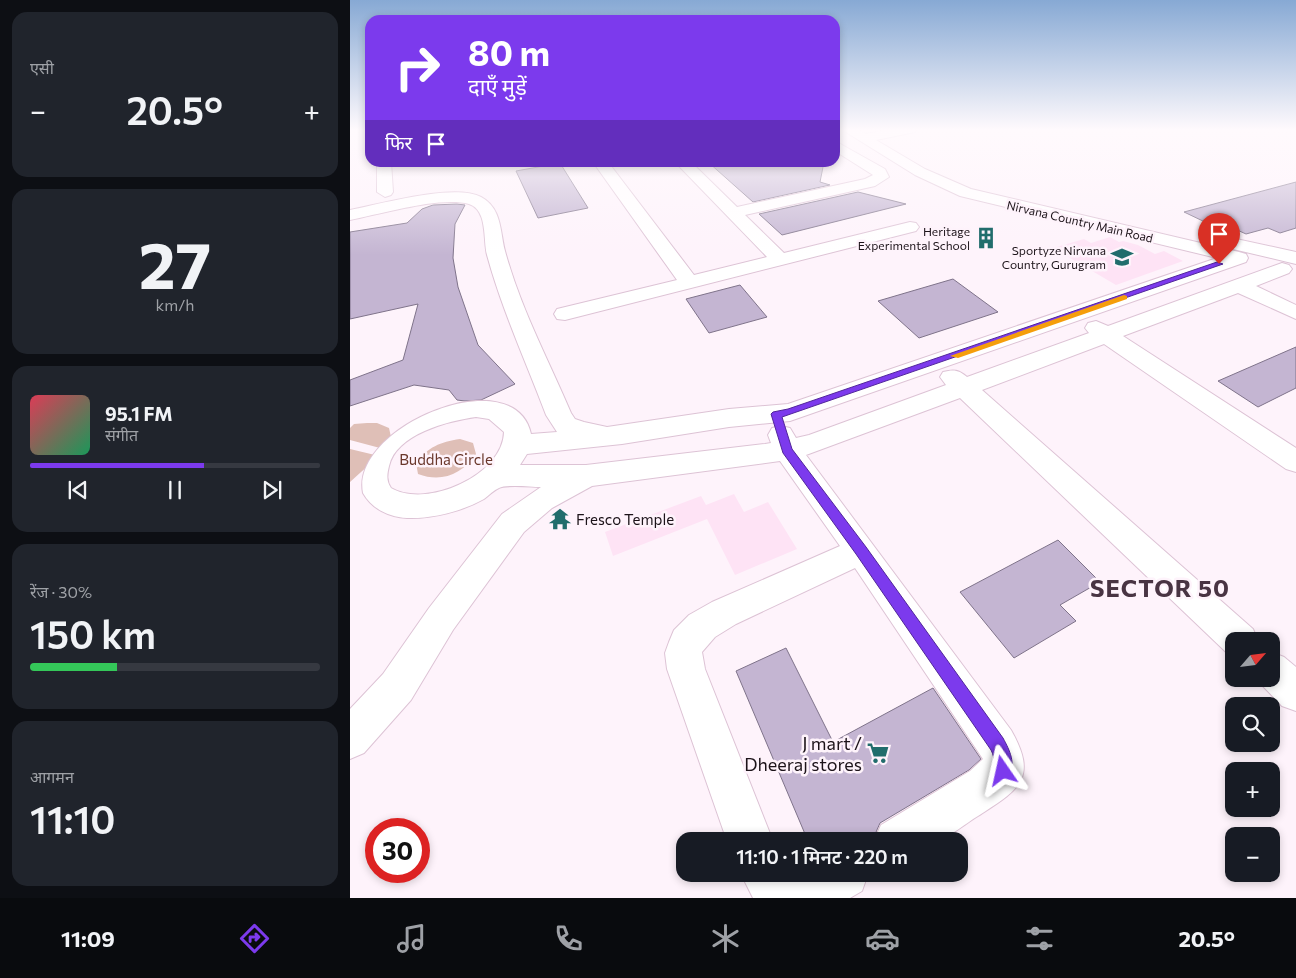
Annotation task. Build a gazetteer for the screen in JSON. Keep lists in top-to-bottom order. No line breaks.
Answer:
{"streets":{"street":["Nirvana Country Main Road"]},"districts":["SECTOR 50"],"parks":["Buddha Circle"],"places":{"building":["Heritage Experimental School"],"school or university":["Sportyze Nirvana Country, Gurugram"],"temple":["Fresco Temple"],"supermarket":["J mart / Dheeraj stores"]},"north":"top right","page":{"tile":["एसी",["27","km/h"],["रेंज · 30%","150 km"],["आगमन","11:10"]],"turn":["80 m","दाएँ मुड़ें"],"heat":["−","20.5°","+"],"then":"फिर","song":["95.1 FM","संगीत"],"map_buttons":["+","−"],"limit":"30","trip":"11:10 · 1 मिनट · 220 m","tabs":["11:09","20.5°"]}}
